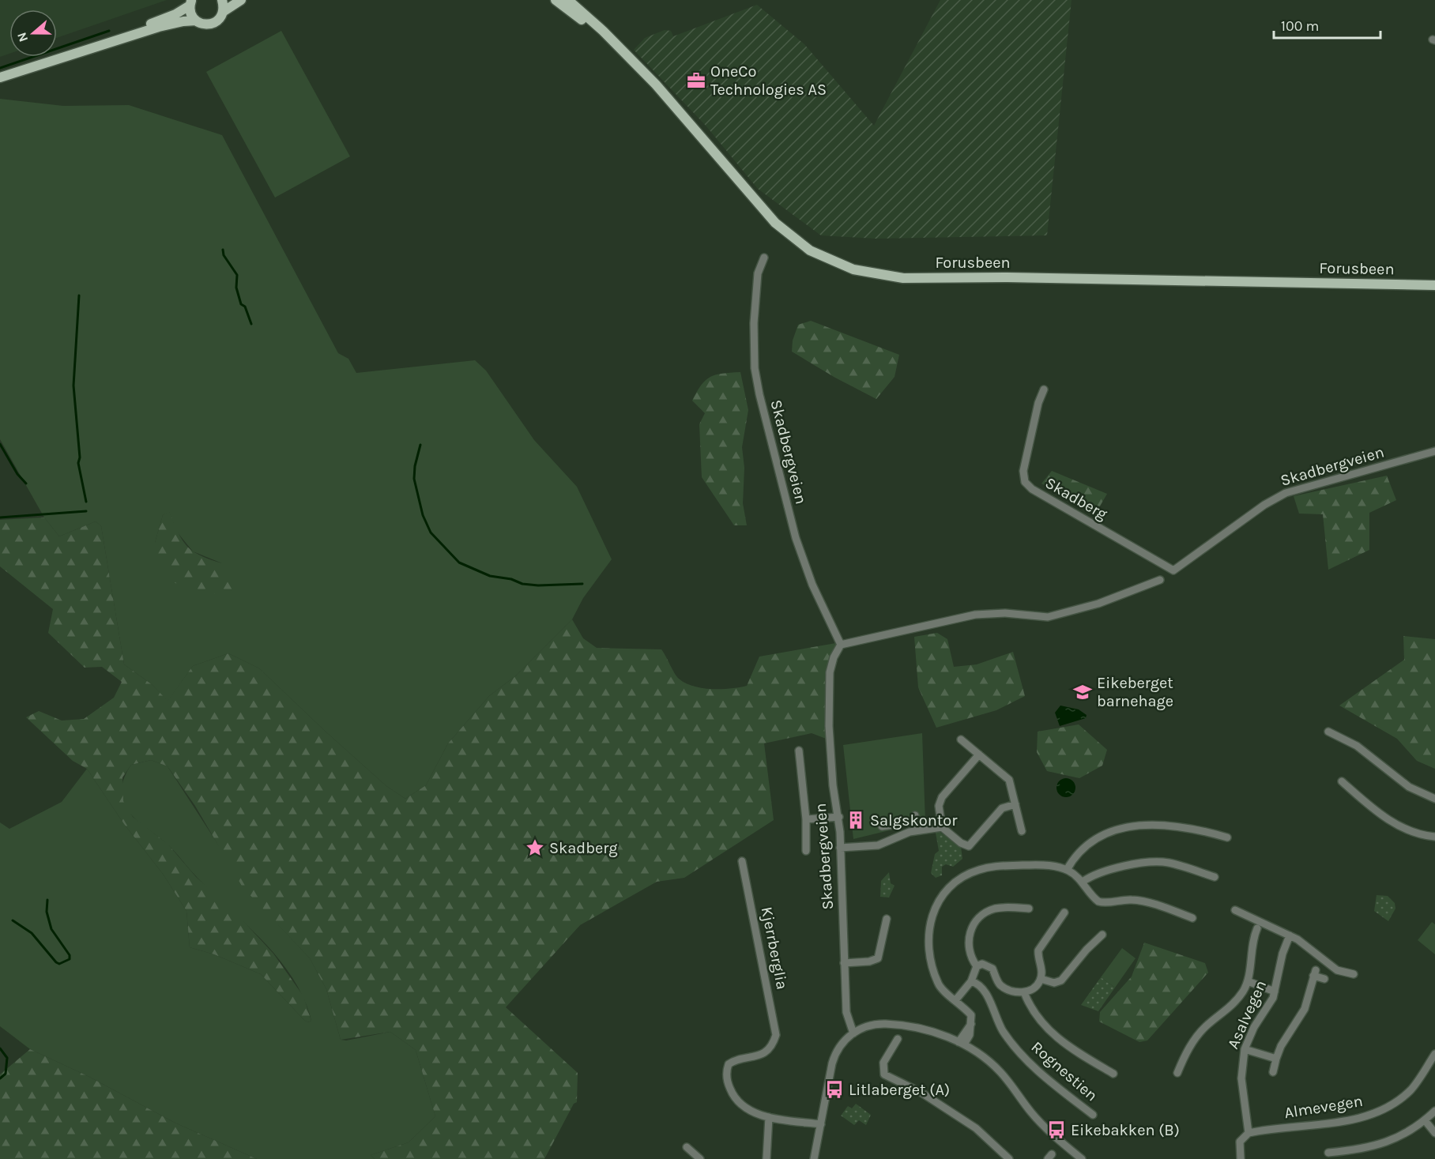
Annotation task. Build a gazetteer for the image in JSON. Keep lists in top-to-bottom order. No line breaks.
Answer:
{"streets":{"main road":["Forusbeen"],"street":["Skadbergveien","Skadberg","Kjerrberglia","Asalvegen","Rognestien","Almevegen"]},"crossings":[["Skadbergveien","Skadberg"],["Asalvegen","Almevegen"]],"places":{"office":["OneCo Technologies AS"],"school or university":["Eikeberget barnehage"],"building":["Salgskontor"],"place":["Skadberg"],"bus stop":["Litlaberget (A)","Eikebakken (B)"]},"scale_bar":"100 m","north":"left"}
